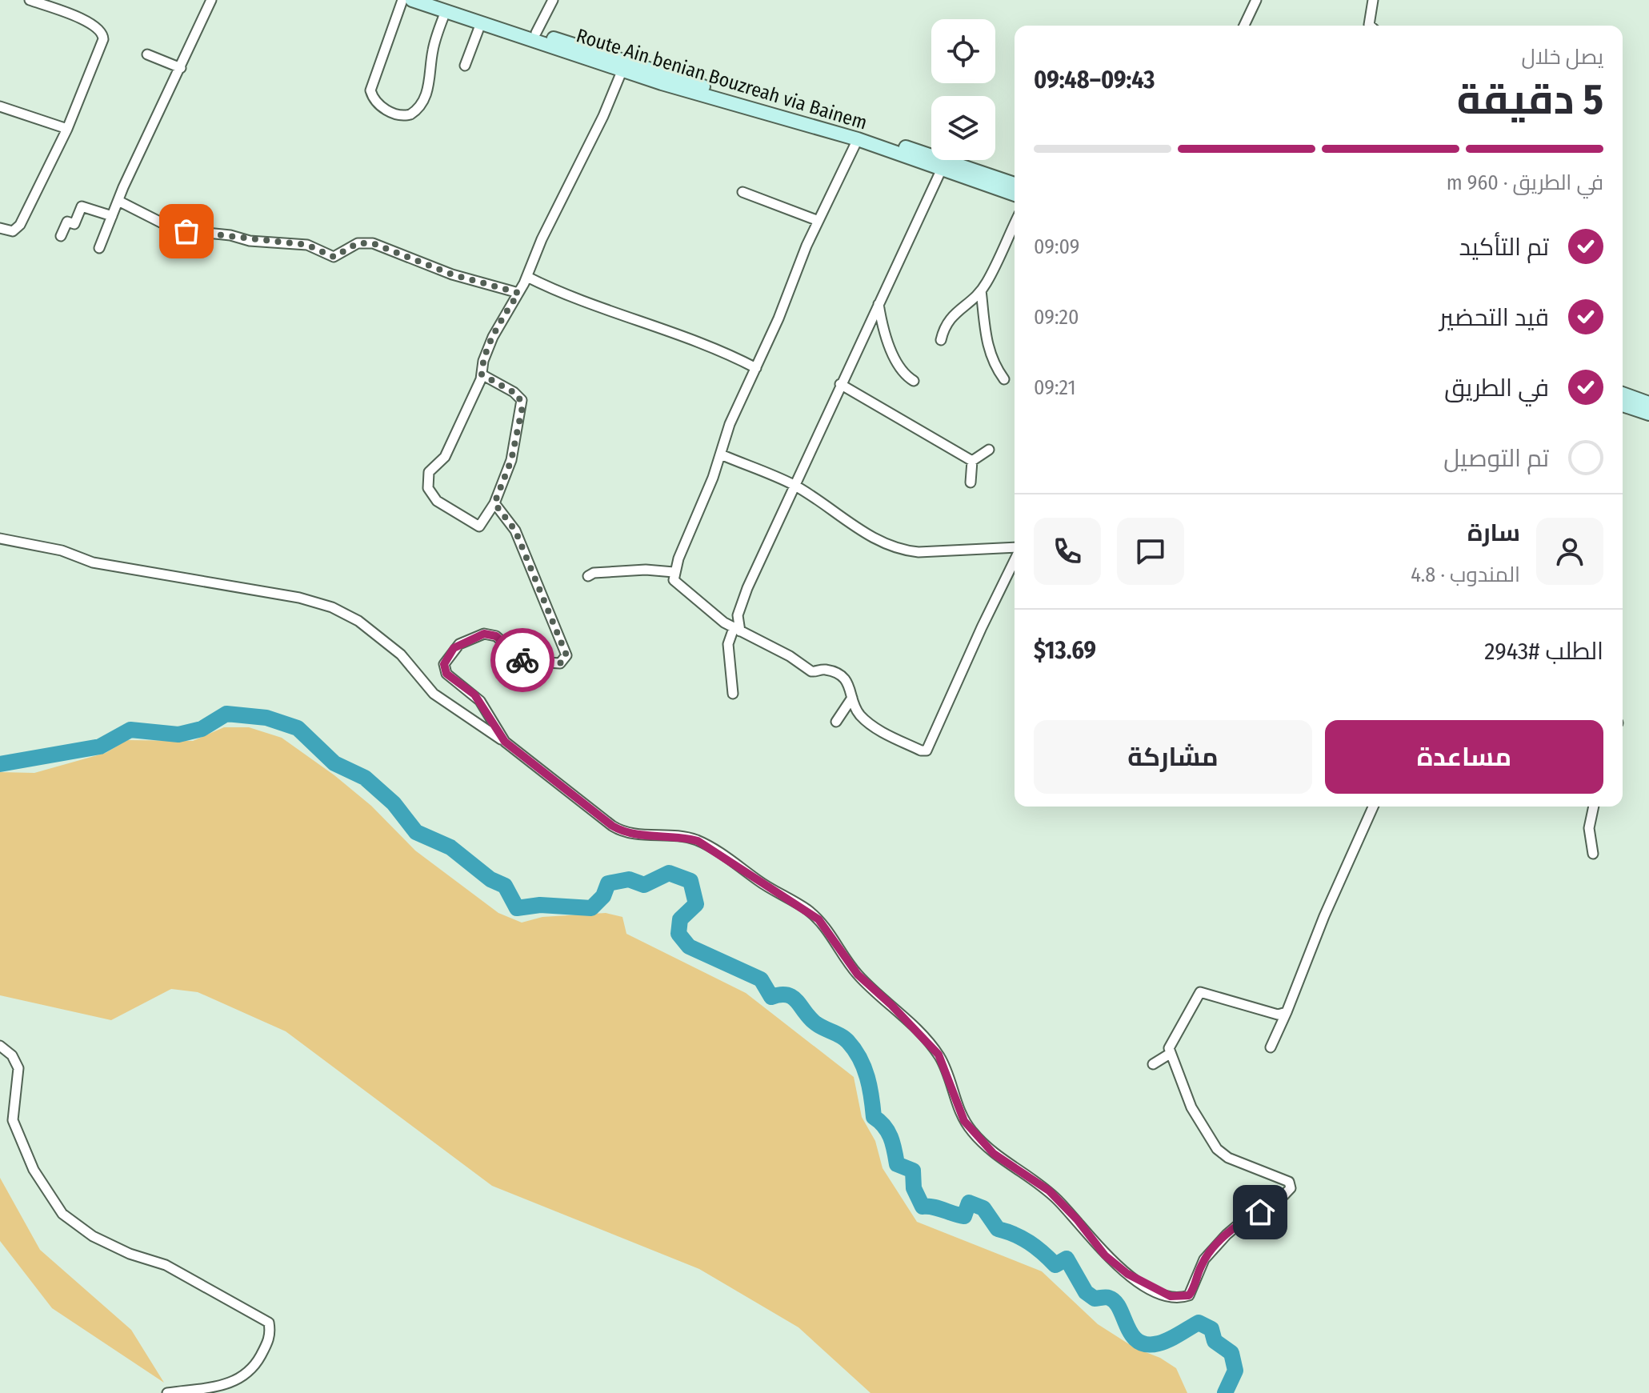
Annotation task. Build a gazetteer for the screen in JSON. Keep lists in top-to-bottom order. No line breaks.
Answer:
{"streets":{"main road":["Route Ain benian Bouzreah via Bainem"]},"page":{"heading":["5 دقيقة","يصل خلال","09:43–09:48"],"panel":["سارة","المندوب · 4.8","الطلب #2943","$13.69"],"bar":"في الطريق · 960 m","list":[["تم التأكيد","09:09"],["قيد التحضير","09:20"],["في الطريق","09:21"],"تم التوصيل"],"buttons":["مساعدة","مشاركة"]}}
